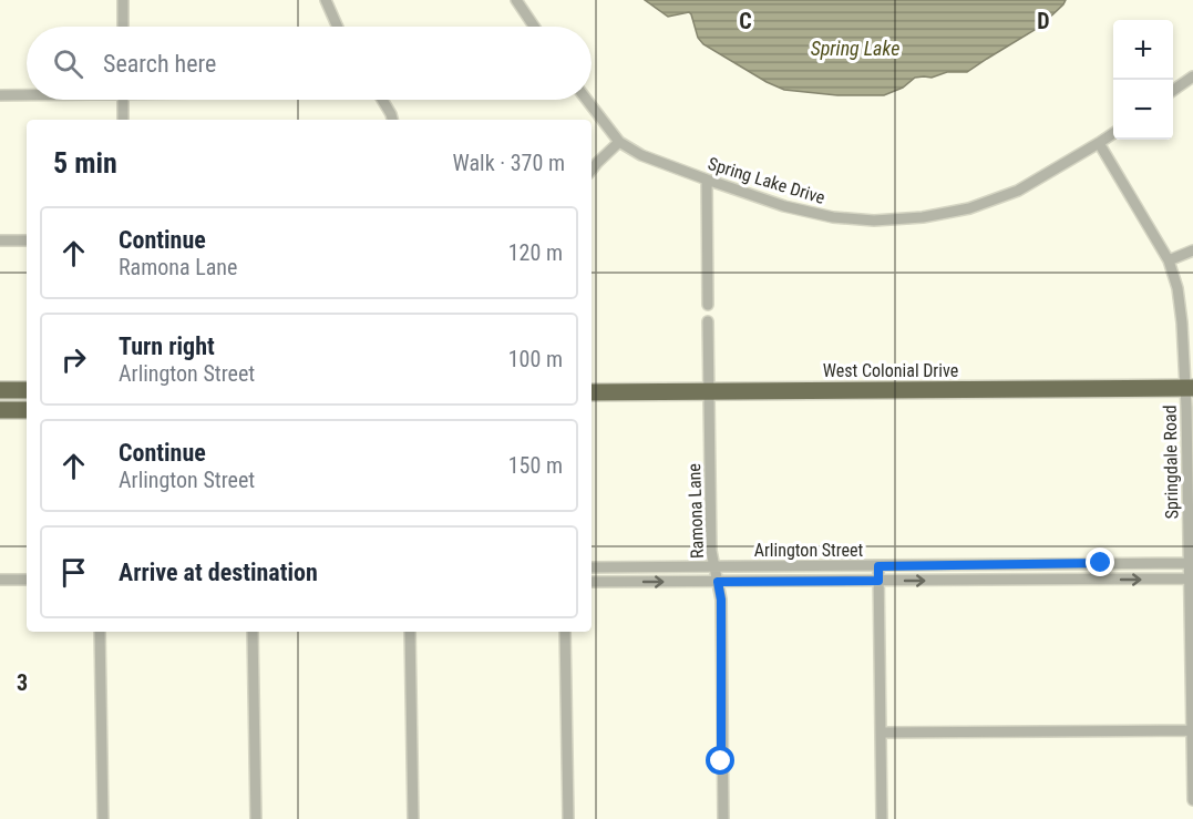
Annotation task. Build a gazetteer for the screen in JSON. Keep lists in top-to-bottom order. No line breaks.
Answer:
{"streets":{"highway":["West Colonial Drive"],"street":["Spring Lake Drive","Springdale Road","Ramona Lane","Arlington Street"]},"crossings":[["Spring Lake Drive","Springdale Road"],["West Colonial Drive","Springdale Road"],["West Colonial Drive","Ramona Lane"],["Springdale Road","Arlington Street"],["Ramona Lane","Arlington Street"]],"water":["Spring Lake"],"page":{"map_buttons":["+","−"],"search":"Search here","heading":["5 min","Walk · 370 m"],"list":[["Continue","Ramona Lane","120 m"],["Turn right","Arlington Street","100 m"],["Continue","Arlington Street","150 m"],"Arrive at destination"]},"grid":{"columns":["C","D"],"rows":["3"]}}
